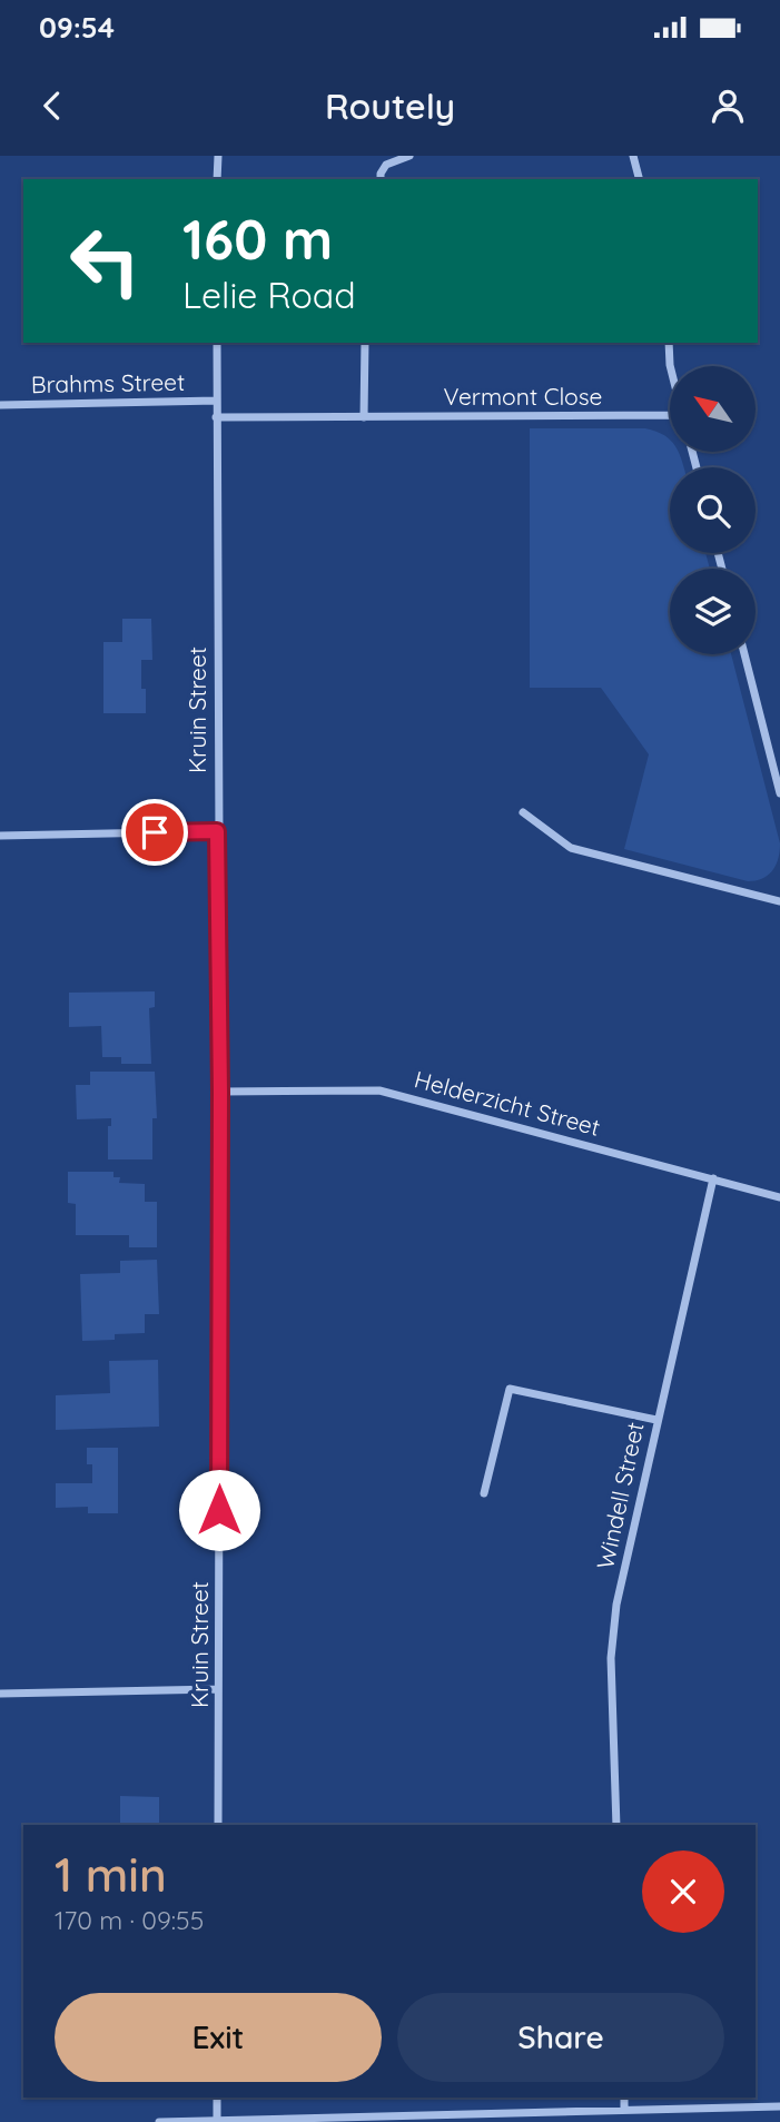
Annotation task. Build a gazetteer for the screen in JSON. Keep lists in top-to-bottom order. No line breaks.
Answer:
{"streets":{"street":["Brahms Street","Vermont Close","Kruin Street","Helderzicht Street","Windell Street"]},"crossings":[["Brahms Street","Kruin Street"],["Vermont Close","Kruin Street"],["Kruin Street","Helderzicht Street"],["Helderzicht Street","Windell Street"]],"north":"top left","page":{"status":"09:54","header":"Routely","turn":["160 m","Lelie Road"],"heading":["1 min","170 m · 09:55"],"buttons":["Exit","Share"]}}
